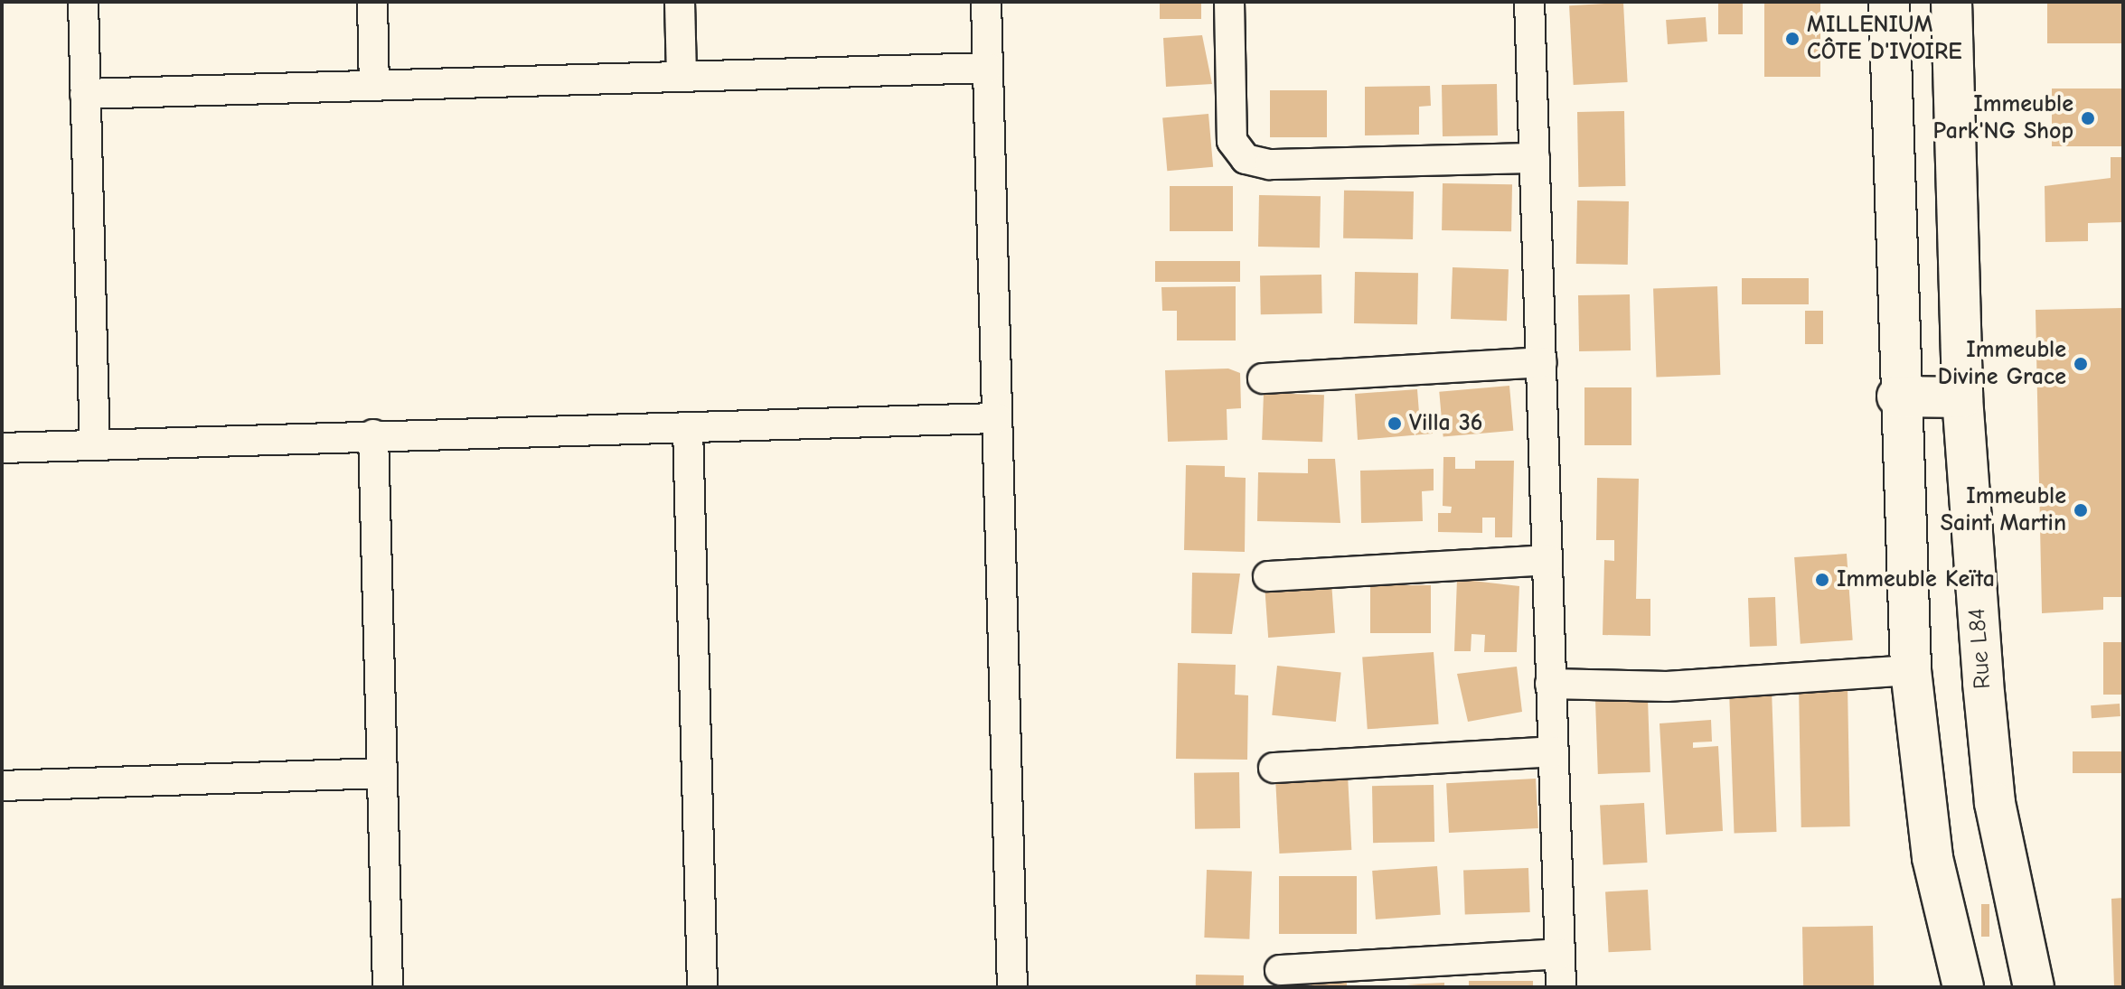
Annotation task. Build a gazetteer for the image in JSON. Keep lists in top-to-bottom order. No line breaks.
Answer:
{"streets":{"main road":["Rue L84"]},"places":["MILLENIUM CÔTE D'IVOIRE","Immeuble Park'NG Shop","Immeuble Divine Grace","Villa 36","Immeuble Saint Martin","Immeuble Keïta"]}
